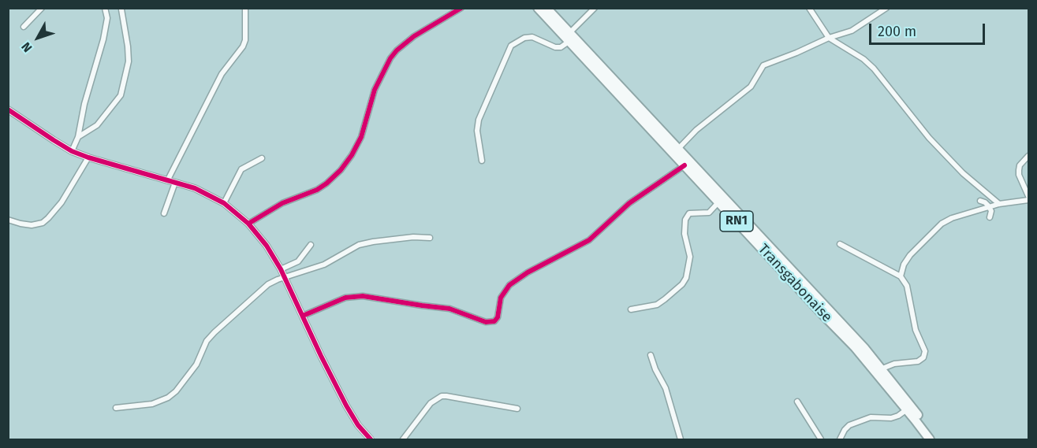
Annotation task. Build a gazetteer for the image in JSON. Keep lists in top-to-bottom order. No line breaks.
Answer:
{"streets":{"highway":["RN1","Transgabonaise"]},"scale_bar":"200 m","north":"bottom left"}
